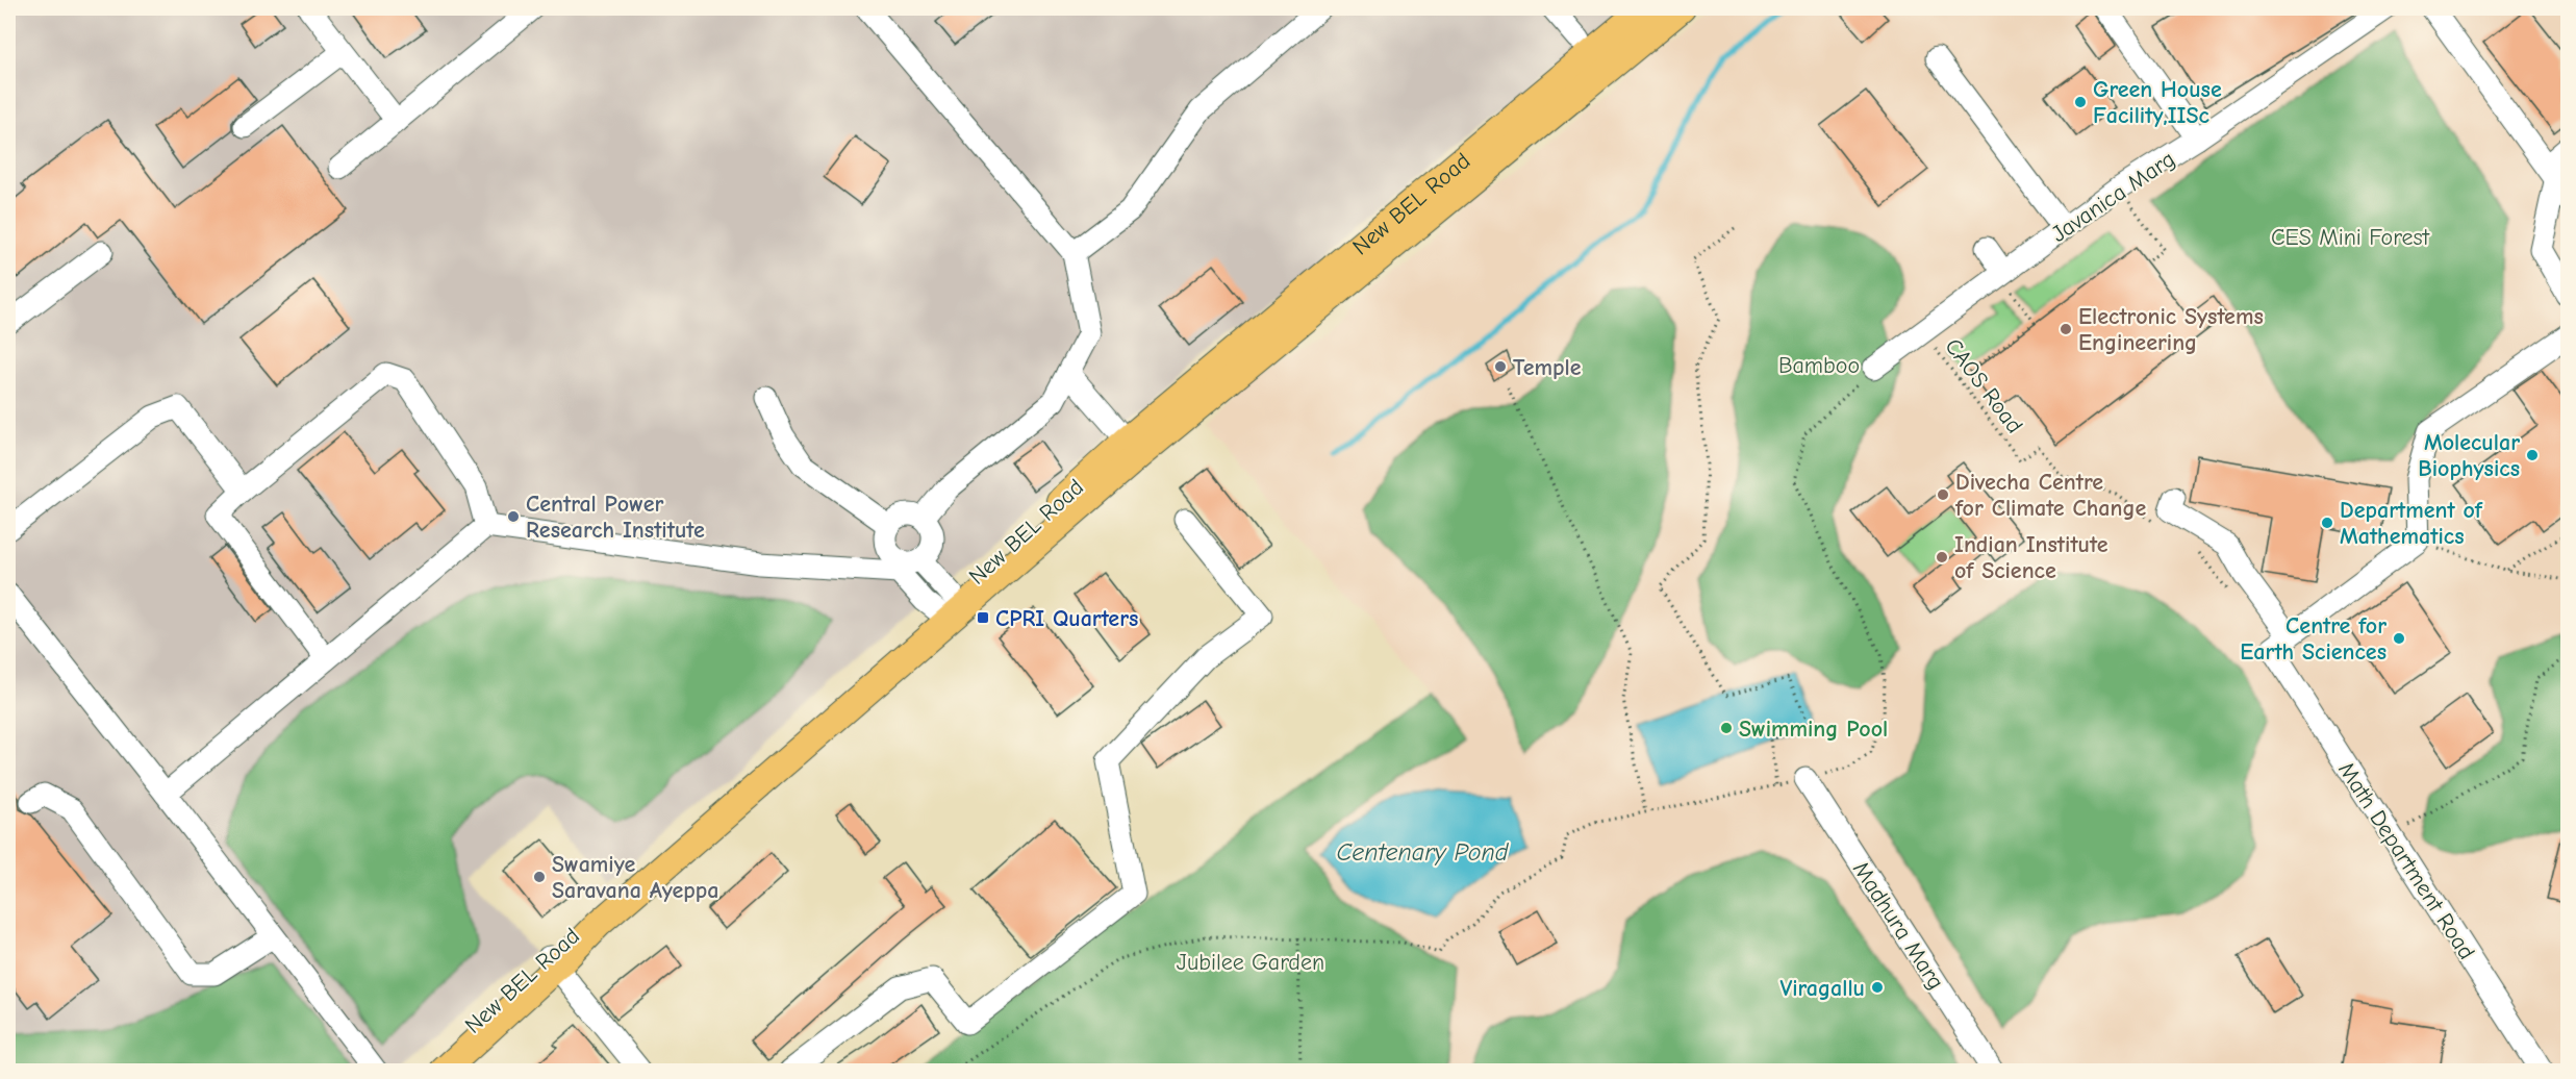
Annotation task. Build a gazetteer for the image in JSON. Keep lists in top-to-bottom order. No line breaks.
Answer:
{"streets":{"main road":["New BEL Road"],"street":["Javanica Marg","Math Department Road","Madhura Marg"],"path":["CAOS Road"]},"crossings":[["Javanica Marg","CAOS Road"]],"water":["Centenary Pond"],"parks":["CES Mini Forest","Bamboo","Jubilee Garden"],"places":{"other":["Green House Facility,IISc","Electronic Systems Engineering","Temple","Molecular Biophysics","Divecha Centre for Climate Change","Central Power Research Institute","Department of Mathematics","Indian Institute of Science","Centre for Earth Sciences","Swimming Pool","Swamiye Saravana Ayeppa","Viragallu"],"transit":["CPRI Quarters"]}}
